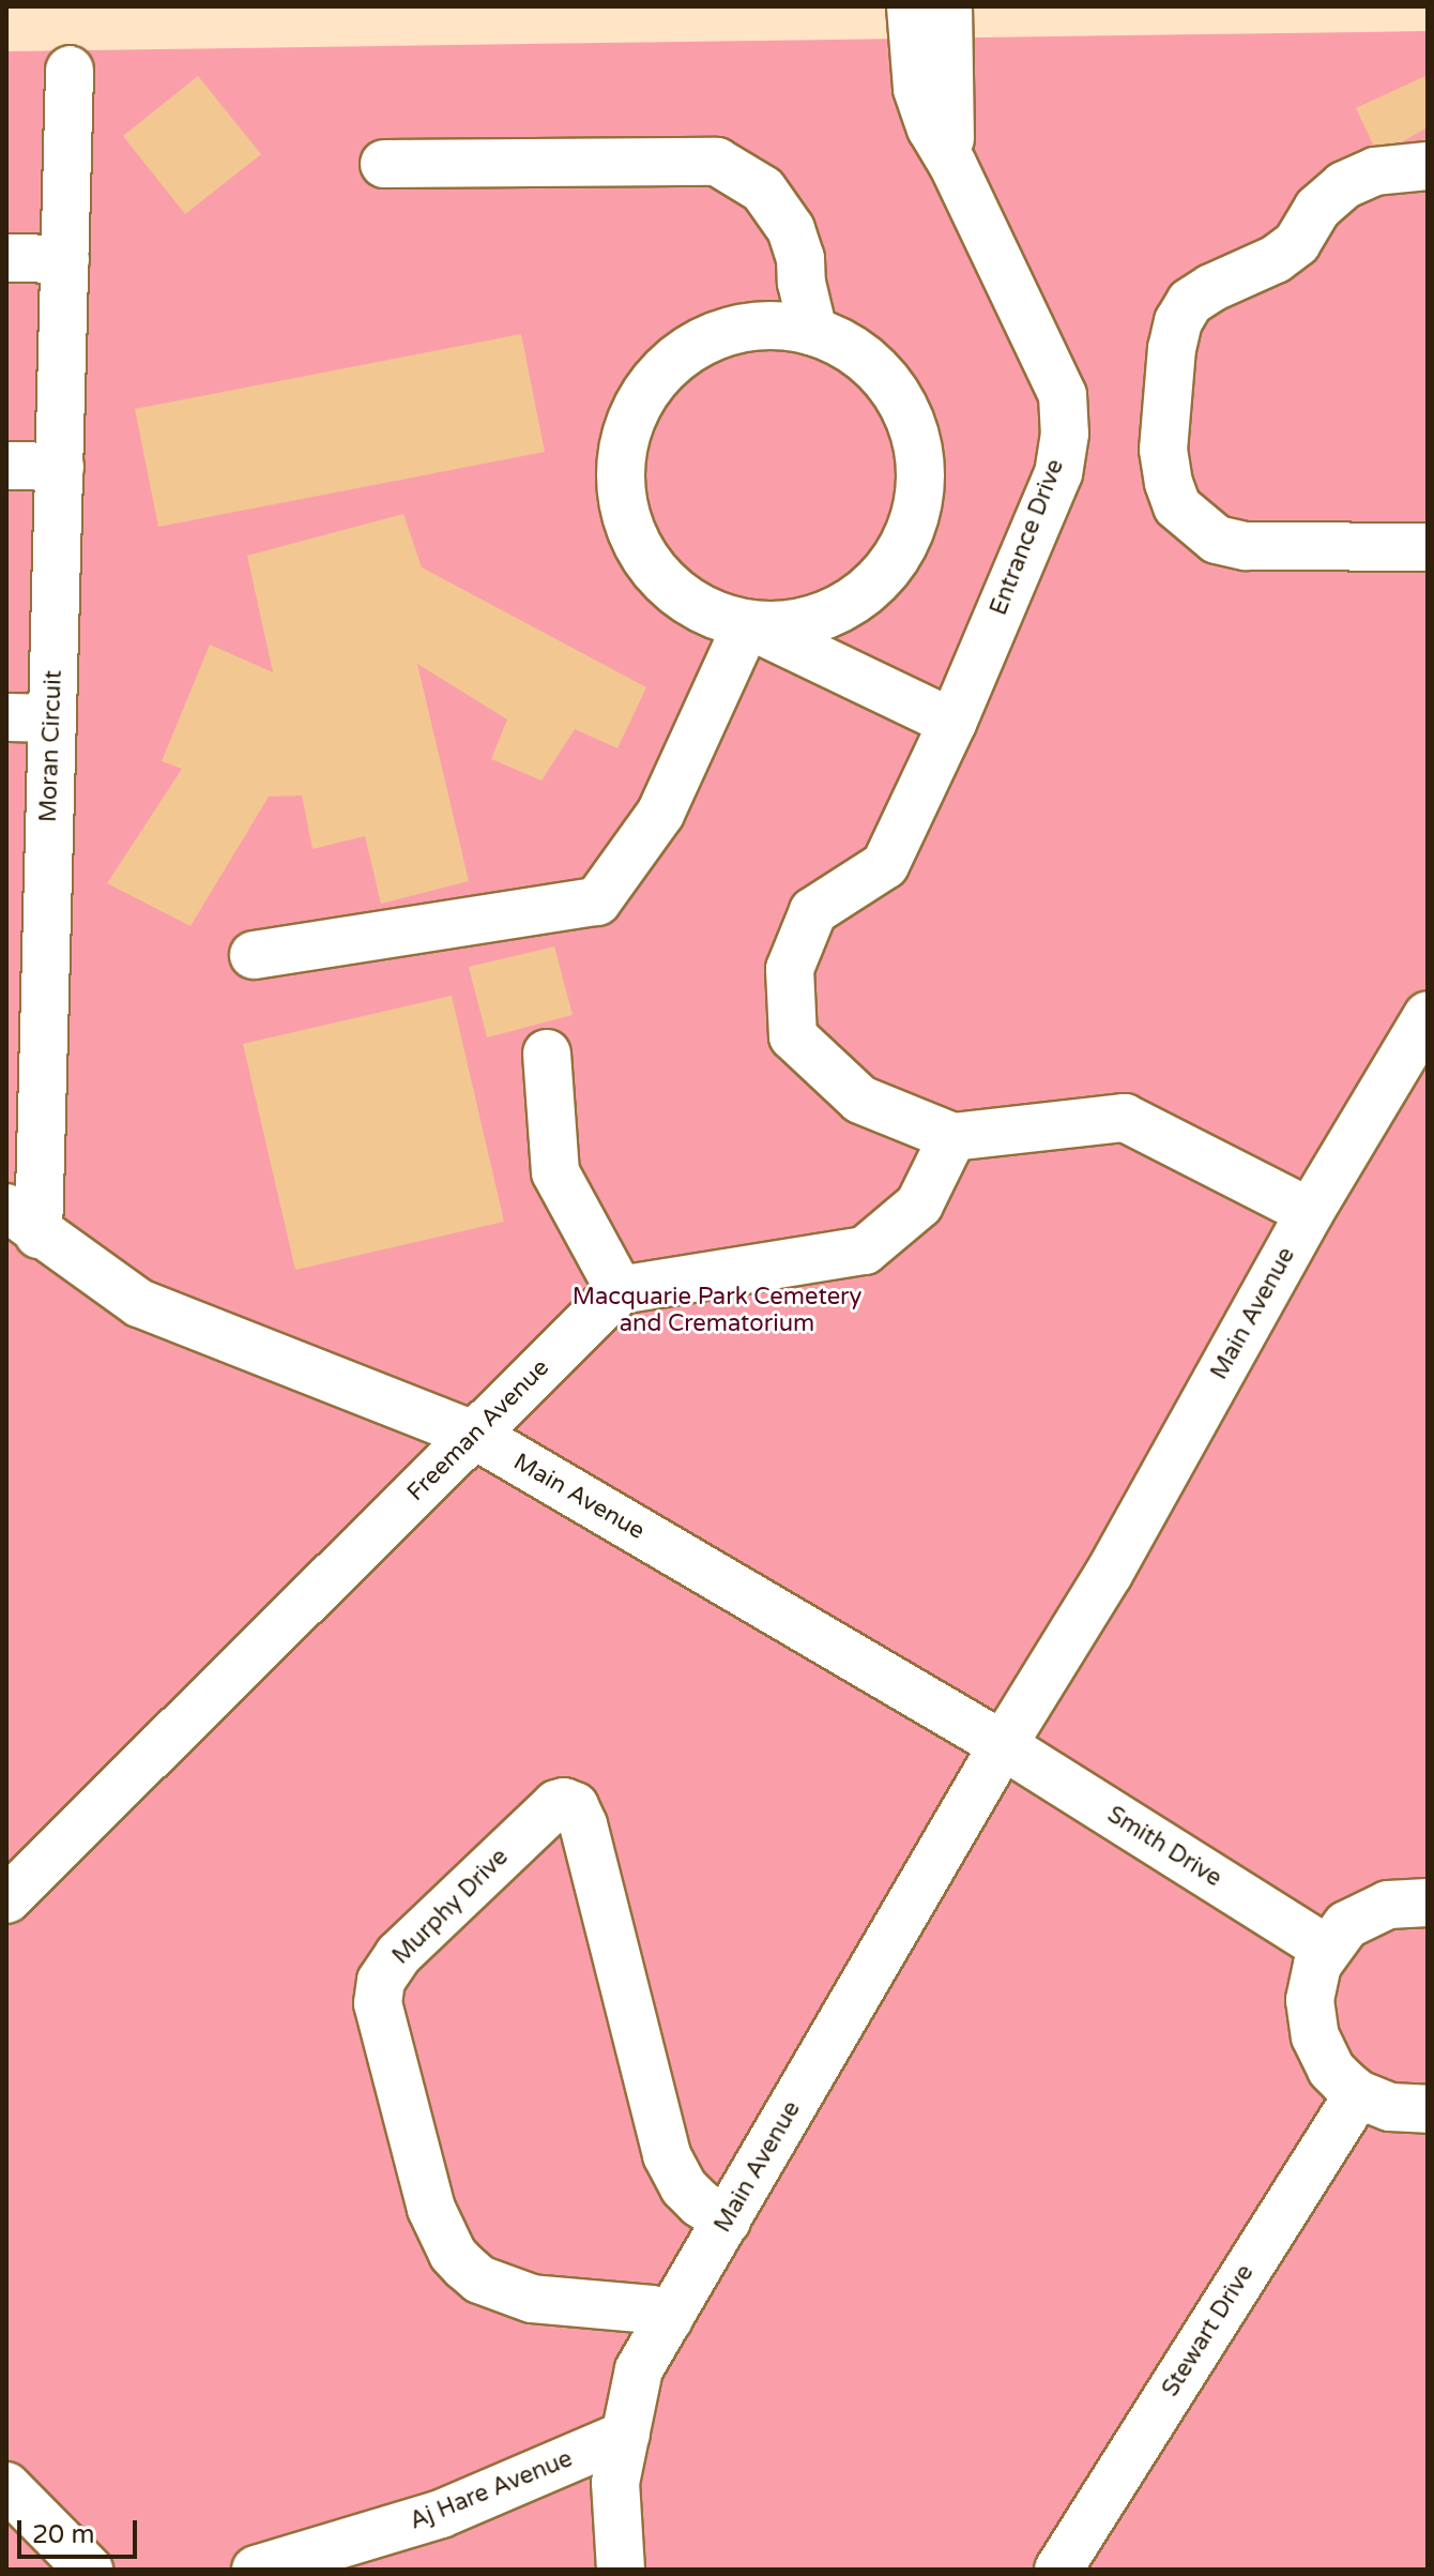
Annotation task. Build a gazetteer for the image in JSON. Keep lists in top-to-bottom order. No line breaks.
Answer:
{"streets":{"lane":["Entrance Drive","Moran Circuit","Main Avenue","Freeman Avenue","Smith Drive","Murphy Drive","Stewart Drive","Aj Hare Avenue"]},"crossings":[["Moran Circuit","Main Avenue"],["Main Avenue","Freeman Avenue"],["Main Avenue","Smith Drive"],["Main Avenue","Murphy Drive"],["Main Avenue","Aj Hare Avenue"]],"parks":["Macquarie Park Cemetery and Crematorium"],"scale_bar":"20 m"}
